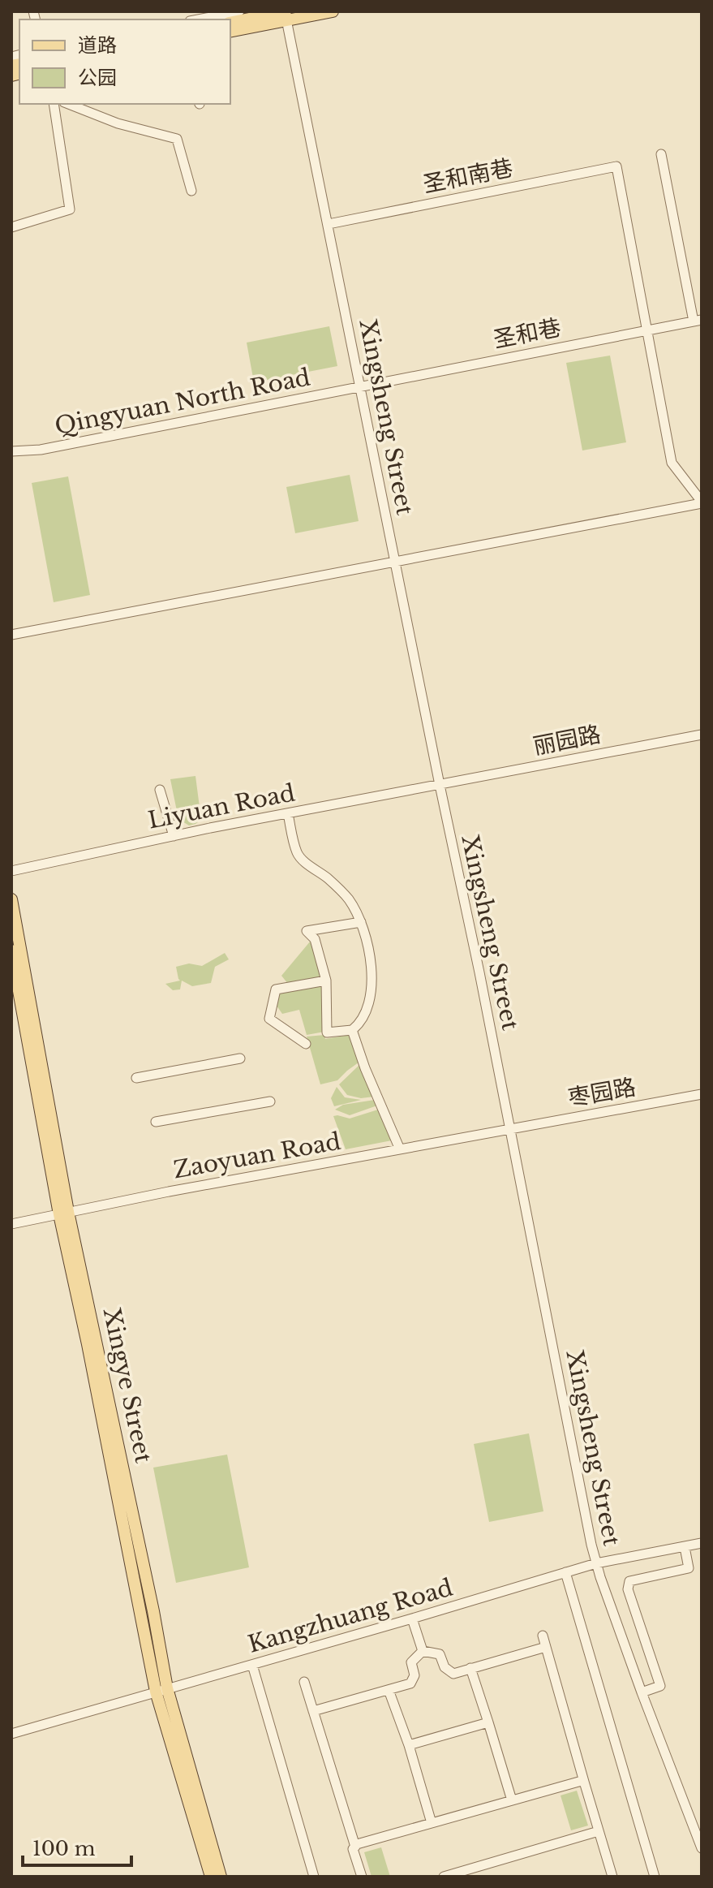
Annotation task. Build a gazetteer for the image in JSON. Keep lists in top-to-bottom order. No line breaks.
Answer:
{"streets":{"main road":["Xingye Street"],"street":["圣和南巷","圣和巷","Qingyuan North Road","Xingsheng Street","丽园路","Liyuan Road","枣园路","Zaoyuan Road","Kangzhuang Road"]},"crossings":[["圣和南巷","圣和巷"],["圣和南巷","Xingsheng Street"],["圣和巷","Qingyuan North Road"],["圣和巷","Xingsheng Street"],["Qingyuan North Road","Xingsheng Street"],["Xingsheng Street","丽园路"],["Xingsheng Street","Liyuan Road"],["Xingsheng Street","枣园路"],["Xingsheng Street","Zaoyuan Road"],["Xingsheng Street","Kangzhuang Road"],["丽园路","Liyuan Road"],["枣园路","Zaoyuan Road"],["Zaoyuan Road","Xingye Street"],["Xingye Street","Kangzhuang Road"]],"legend":["道路","公园"],"scale_bar":"100 m"}
